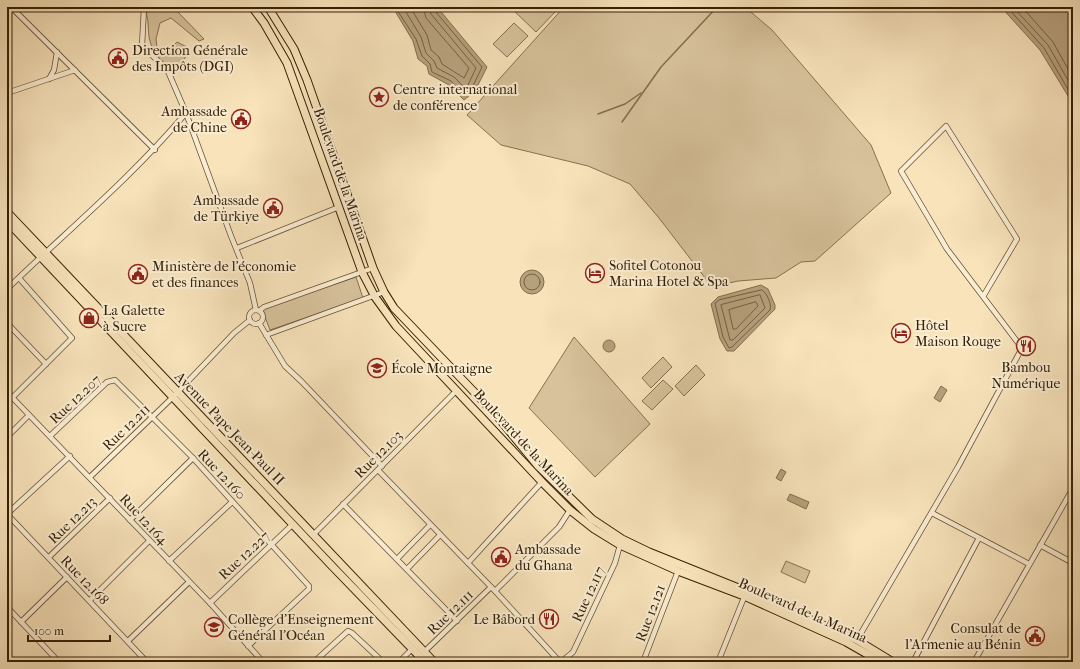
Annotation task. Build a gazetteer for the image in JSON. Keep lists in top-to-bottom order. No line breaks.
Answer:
{"streets":{"main road":["Boulevard de la Marina","Avenue Pape Jean-Paul II"],"street":["Rue 12.207","Rue 12.211","Rue 12.103","Rue 12.160","Rue 12.164","Rue 12.213","Rue 12.227","Rue 12.168","Rue 12.117","Rue 12.111","Rue 12.121"]},"crossings":[["Boulevard de la Marina","Rue 12.103"],["Boulevard de la Marina","Rue 12.117"],["Boulevard de la Marina","Rue 12.111"],["Boulevard de la Marina","Rue 12.121"],["Rue 12.207","Rue 12.160"],["Rue 12.207","Rue 12.164"],["Rue 12.211","Avenue Pape Jean-Paul II"],["Rue 12.211","Rue 12.160"],["Rue 12.211","Rue 12.164"],["Avenue Pape Jean-Paul II","Rue 12.103"],["Avenue Pape Jean-Paul II","Rue 12.227"],["Avenue Pape Jean-Paul II","Rue 12.111"],["Rue 12.160","Rue 12.164"],["Rue 12.160","Rue 12.227"],["Rue 12.164","Rue 12.213"],["Rue 12.164","Rue 12.227"],["Rue 12.213","Rue 12.168"]],"places":{"public building":["Direction Générale des Impôts (DGI)","Ambassade de Chine","Ambassade de Türkiye","Ministère de l'économie et des finances","Ambassade du Ghana","Consulat de l'Armenie au Bénin"],"place":["Centre international de conférence"],"hotel":["Sofitel Cotonou Marina Hotel & Spa","Hôtel Maison Rouge"],"shop":["La Galette à Sucre"],"restaurant":["Bambou Numérique","Le Bâbord"],"school or university":["École Montaigne","Collège d'Enseignement Général l'Océan"]},"scale_bar":"100 m"}
